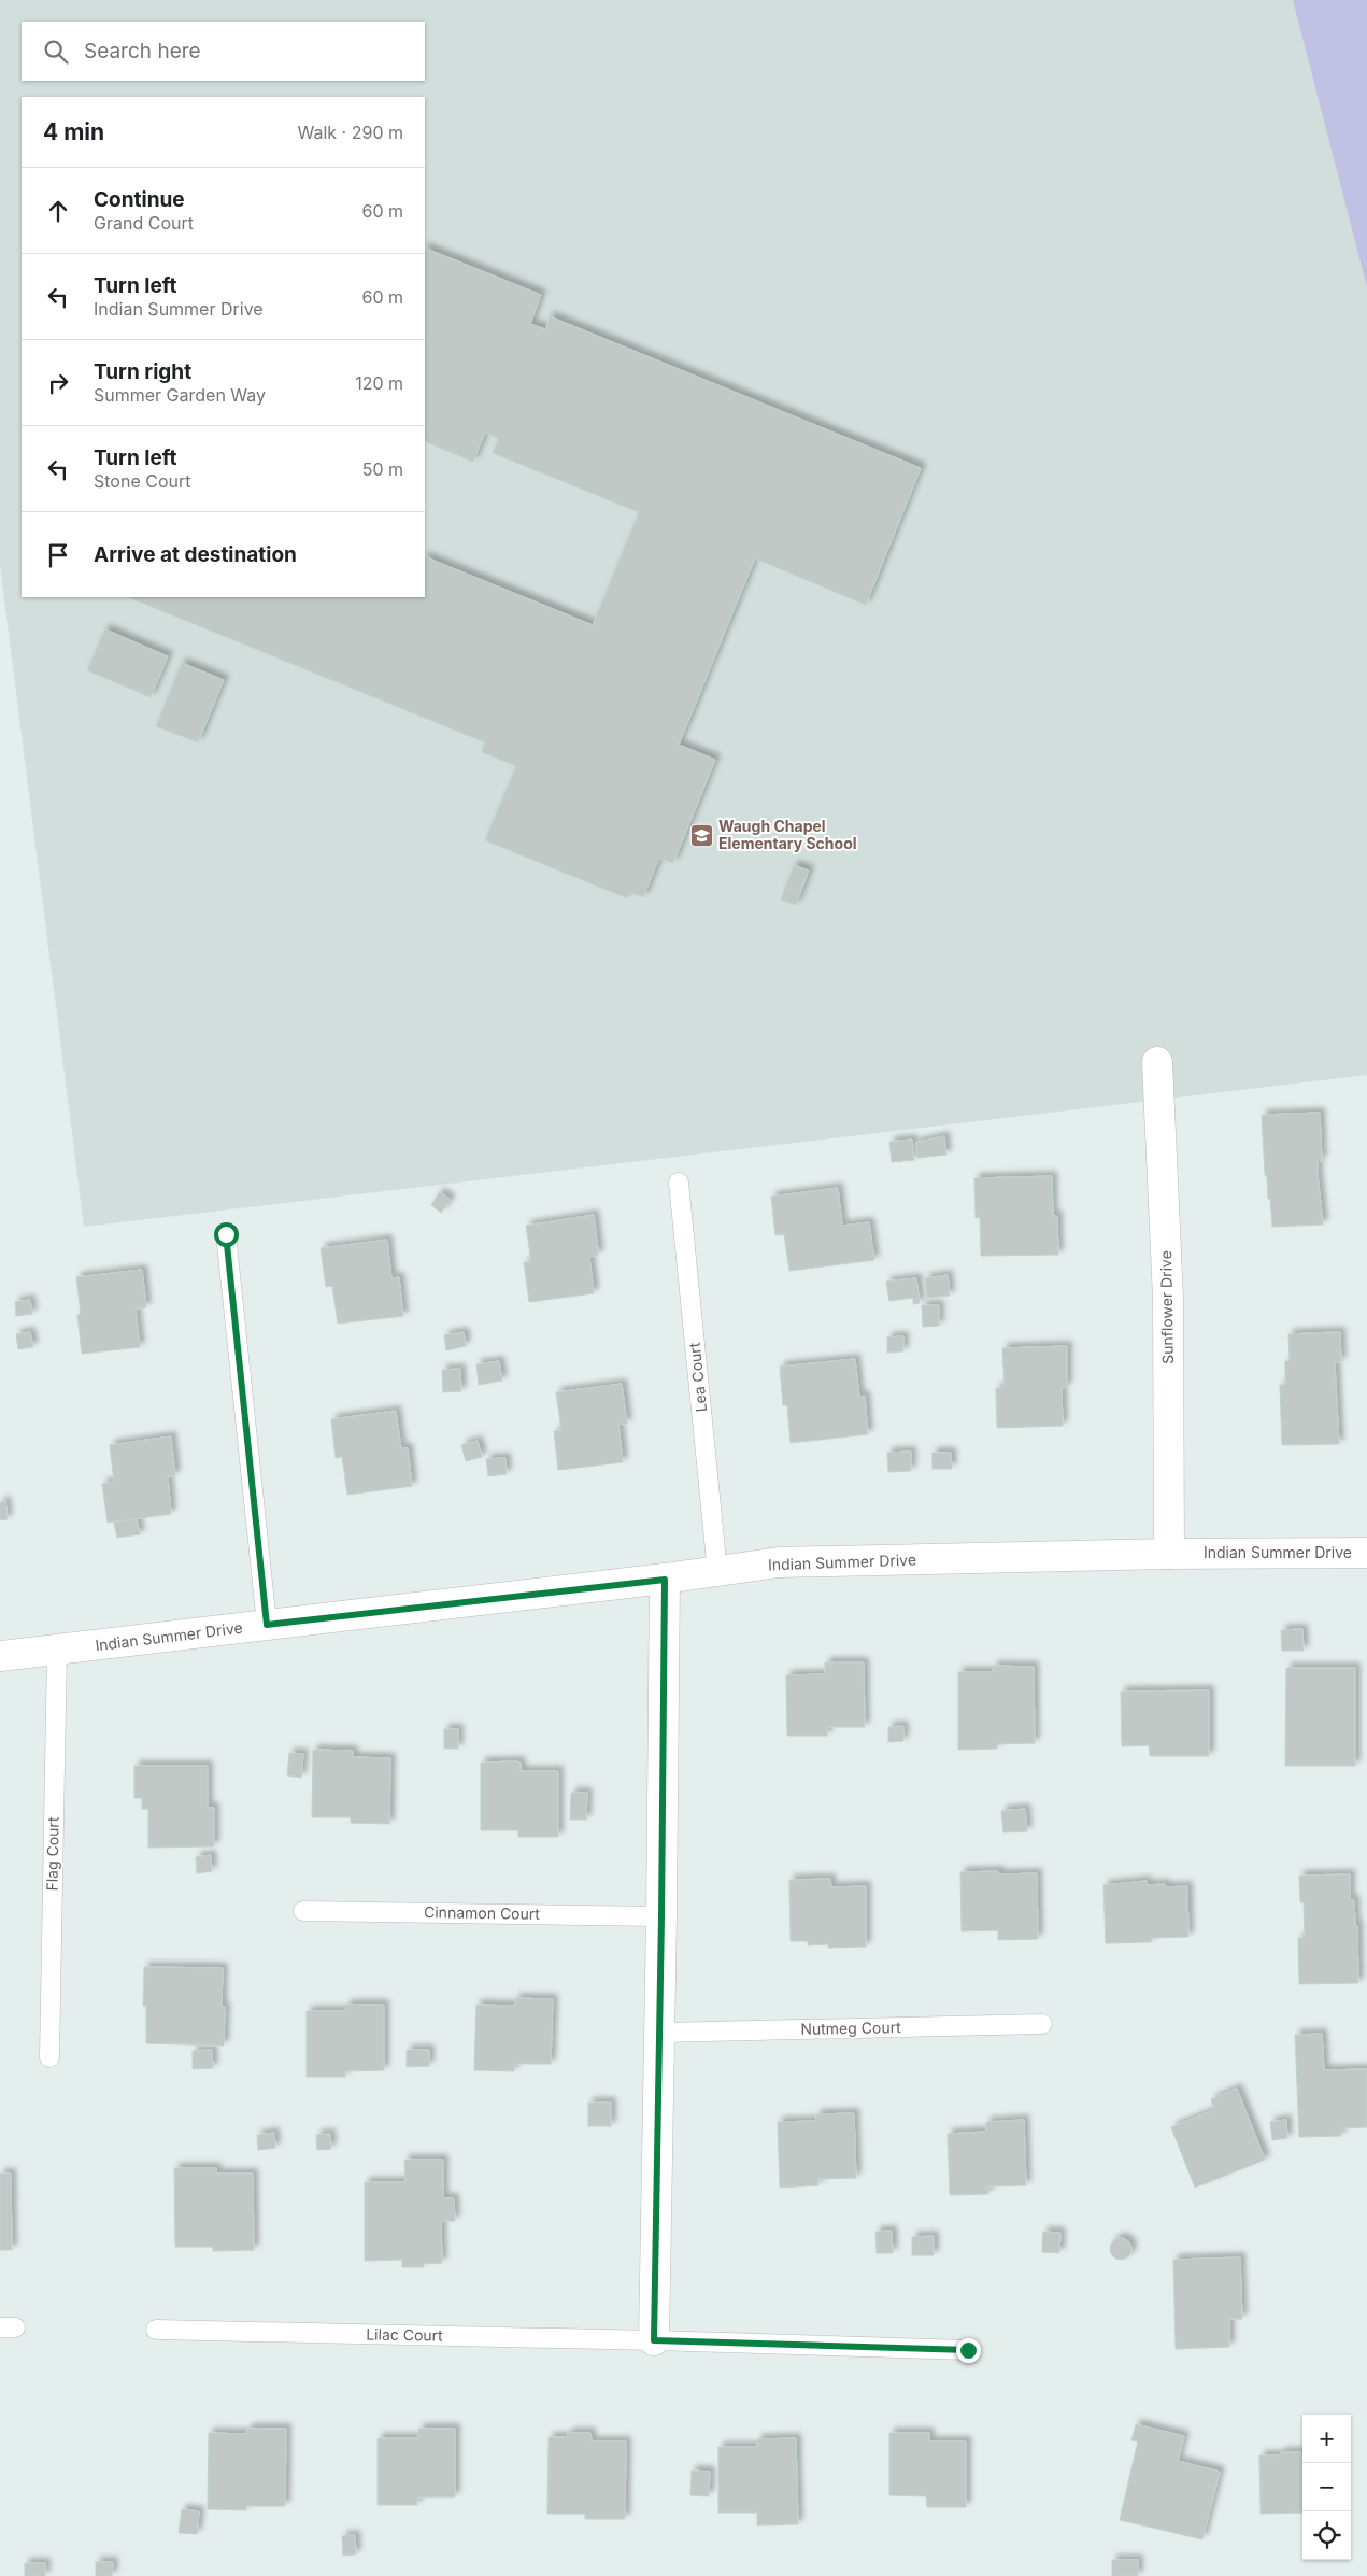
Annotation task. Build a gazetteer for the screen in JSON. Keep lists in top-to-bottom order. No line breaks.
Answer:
{"streets":{"street":["Sunflower Drive","Indian Summer Drive"],"lane":["Lea Court","Flag Court","Cinnamon Court","Nutmeg Court","Lilac Court"]},"crossings":[["Sunflower Drive","Indian Summer Drive"],["Lea Court","Indian Summer Drive"],["Indian Summer Drive","Flag Court"]],"places":{"school or university":["Waugh Chapel Elementary School"]},"page":{"search":"Search here","heading":["4 min","Walk · 290 m"],"list":[["Continue","Grand Court","60 m"],["Turn left","Indian Summer Drive","60 m"],["Turn right","Summer Garden Way","120 m"],["Turn left","Stone Court","50 m"],"Arrive at destination"],"map_buttons":["+","−"]}}
